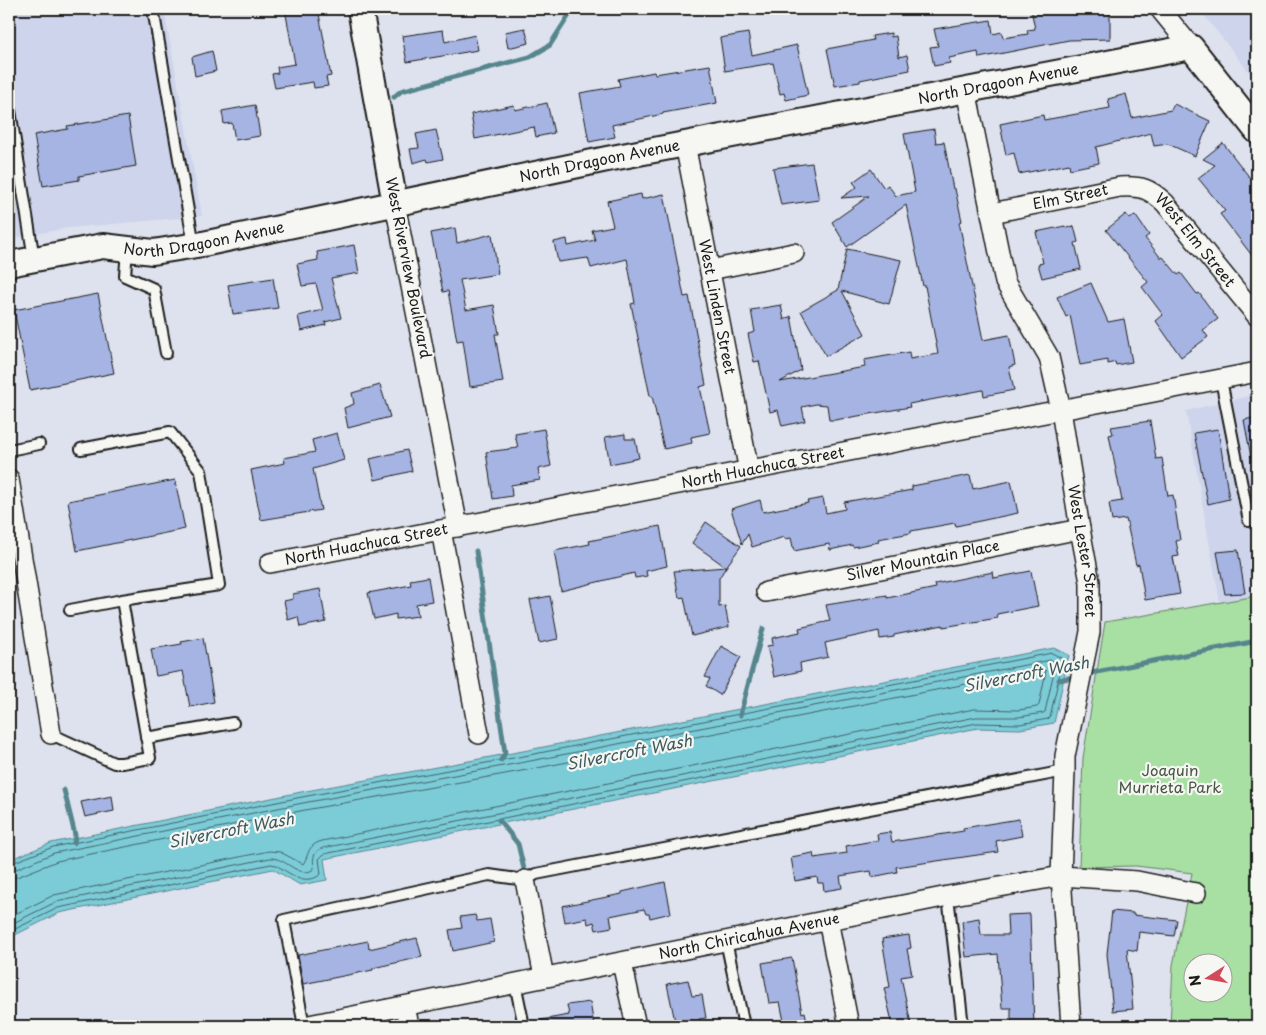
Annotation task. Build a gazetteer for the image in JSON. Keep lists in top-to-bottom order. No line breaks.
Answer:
{"streets":{"street":["North Dragoon Avenue","Elm Street","West Elm Street","West Riverview Boulevard","West Linden Street","North Huachuca Street","West Lester Street","Silver Mountain Place","North Chiricahua Avenue"]},"crossings":[["North Dragoon Avenue","West Riverview Boulevard"],["North Dragoon Avenue","West Linden Street"],["North Dragoon Avenue","West Lester Street"],["Elm Street","West Elm Street"],["Elm Street","West Lester Street"],["West Riverview Boulevard","North Huachuca Street"],["West Linden Street","North Huachuca Street"],["North Huachuca Street","West Lester Street"],["West Lester Street","Silver Mountain Place"],["West Lester Street","North Chiricahua Avenue"]],"water":["Silvercroft Wash"],"parks":["Joaquin Murrieta Park"],"north":"left"}
